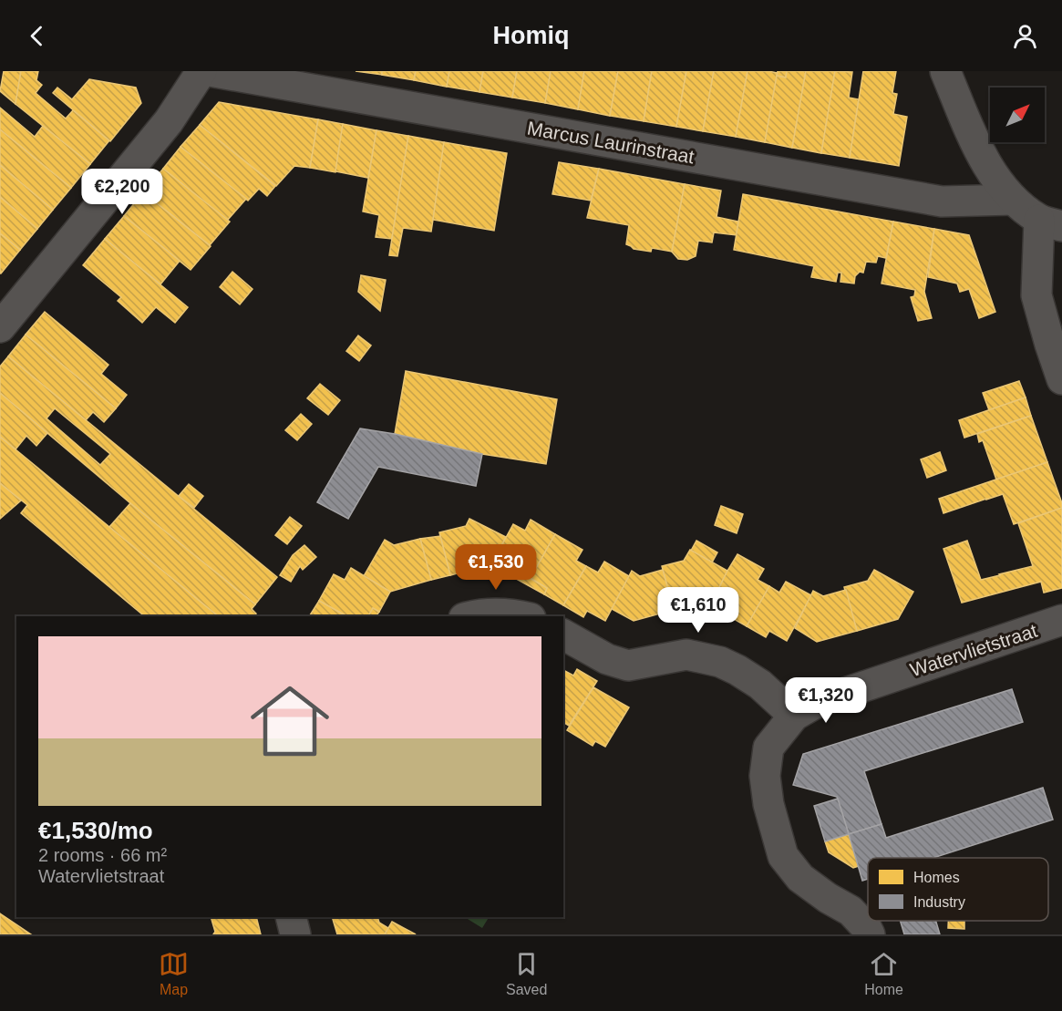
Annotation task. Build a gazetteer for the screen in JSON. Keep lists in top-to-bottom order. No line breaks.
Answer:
{"streets":{"street":["Marcus Laurinstraat","Watervlietstraat"]},"legend":["Homes","Industry"],"north":"top right","page":{"header":"Homiq","price":["€2,200","€1,530","€1,610","€1,320"],"list":[{"name":"€1,530/mo","note":"2 rooms · 66 m² · Watervlietstraat"}],"tabs":["Map","Saved","Home"]}}
